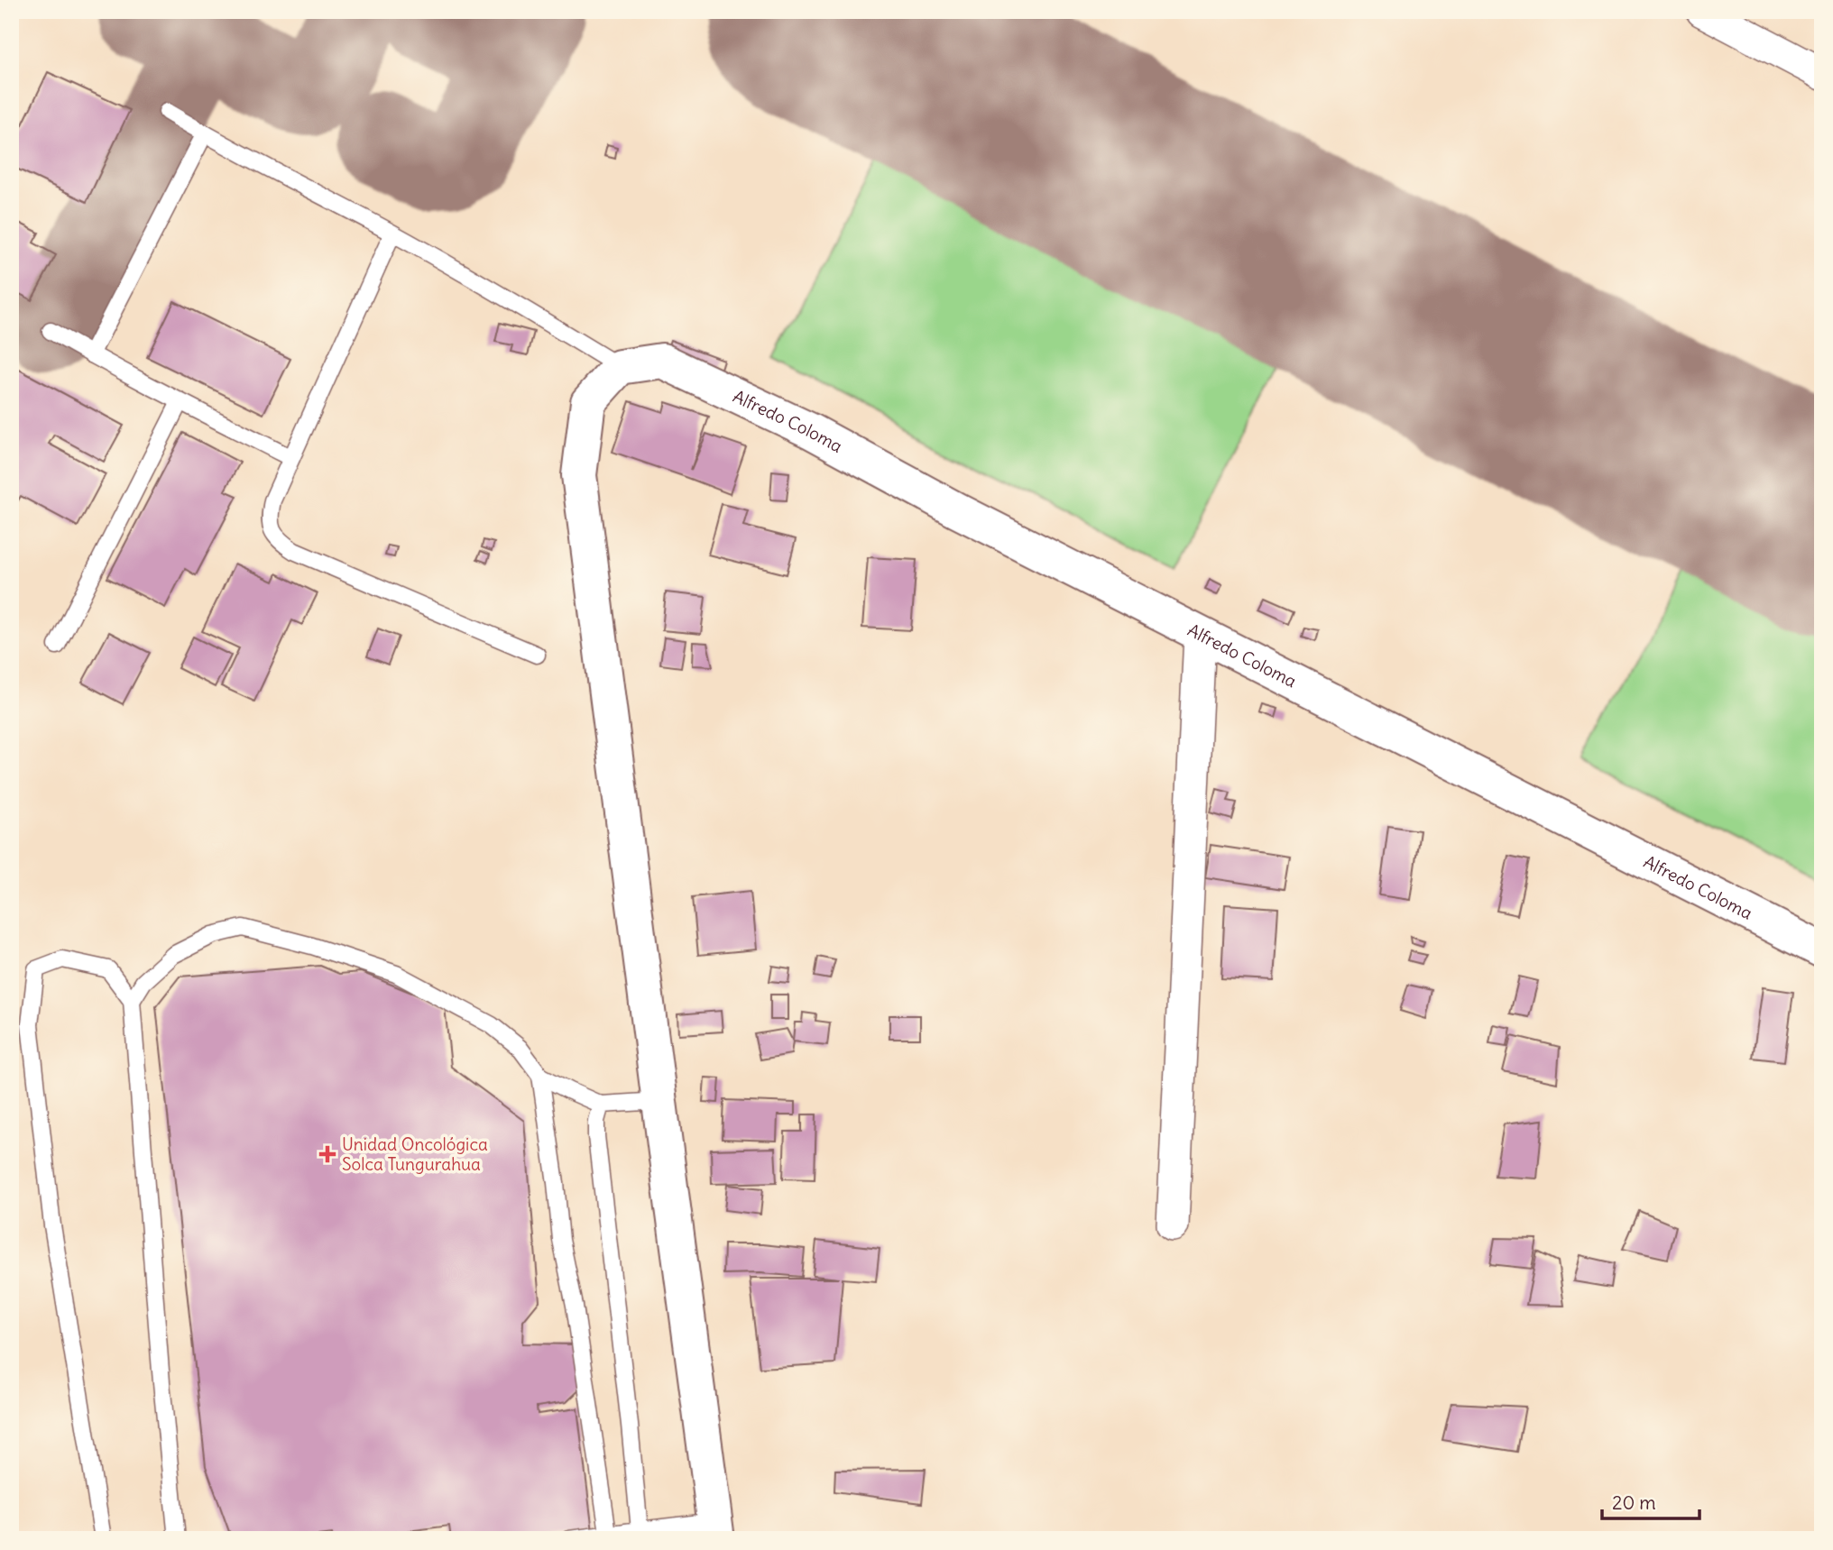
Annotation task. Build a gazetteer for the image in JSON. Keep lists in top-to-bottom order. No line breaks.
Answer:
{"streets":{"street":["Alfredo Coloma"]},"places":{"health":["Unidad Oncológica Solca Tungurahua"]},"scale_bar":"20 m"}
